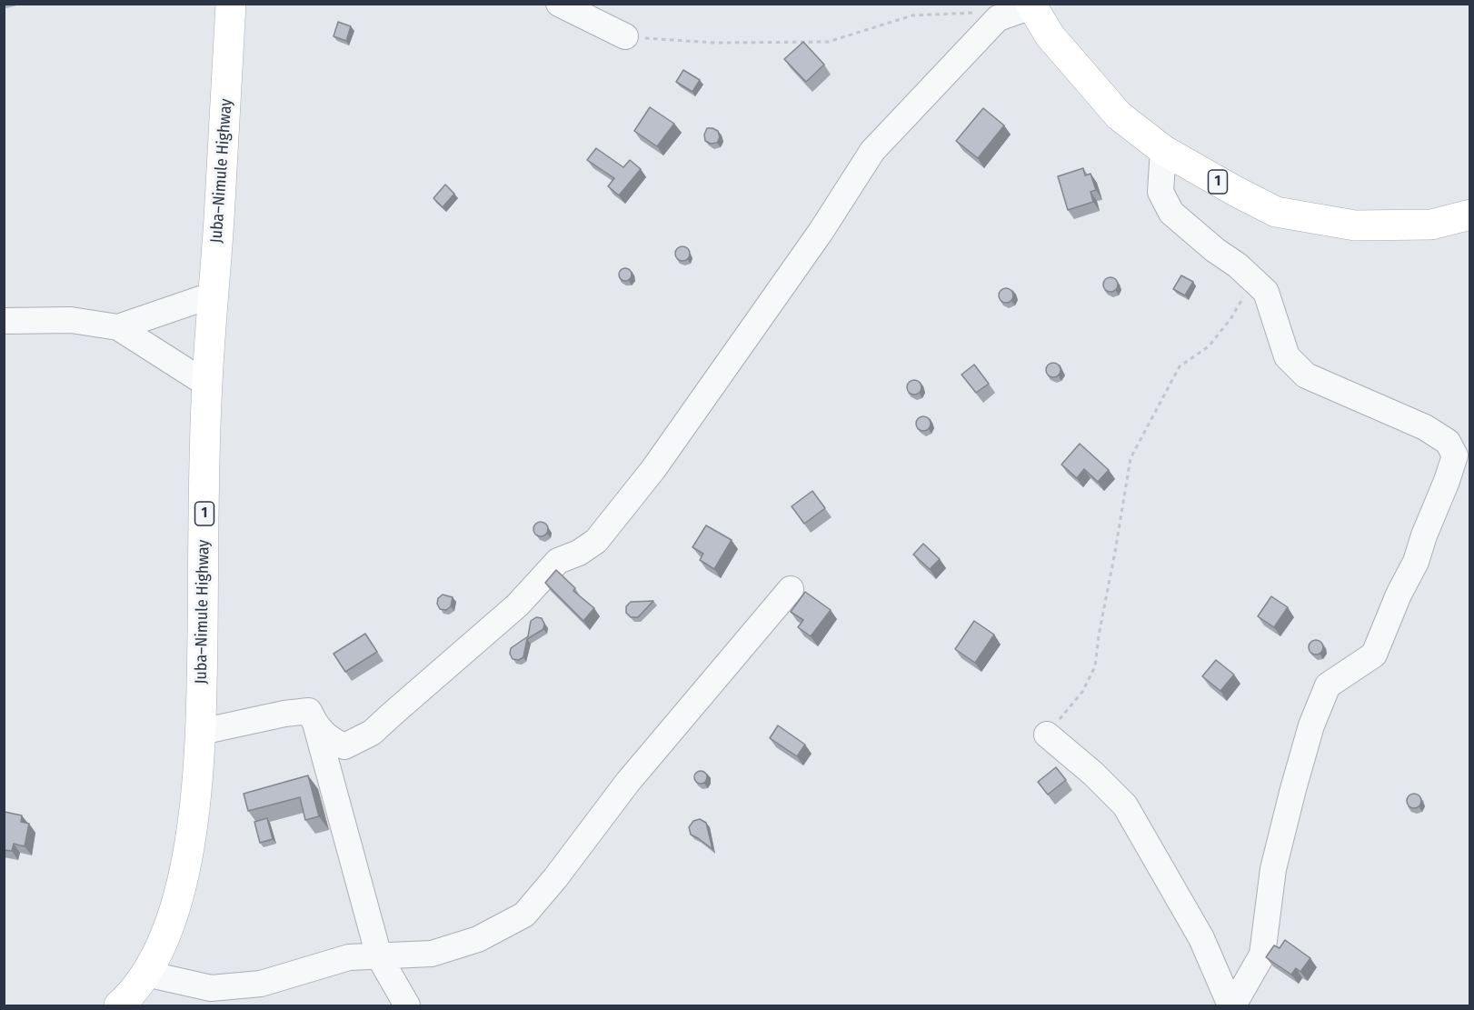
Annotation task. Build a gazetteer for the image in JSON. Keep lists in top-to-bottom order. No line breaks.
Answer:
{"streets":{"main road":["Juba–Nimule Highway","1"]}}
